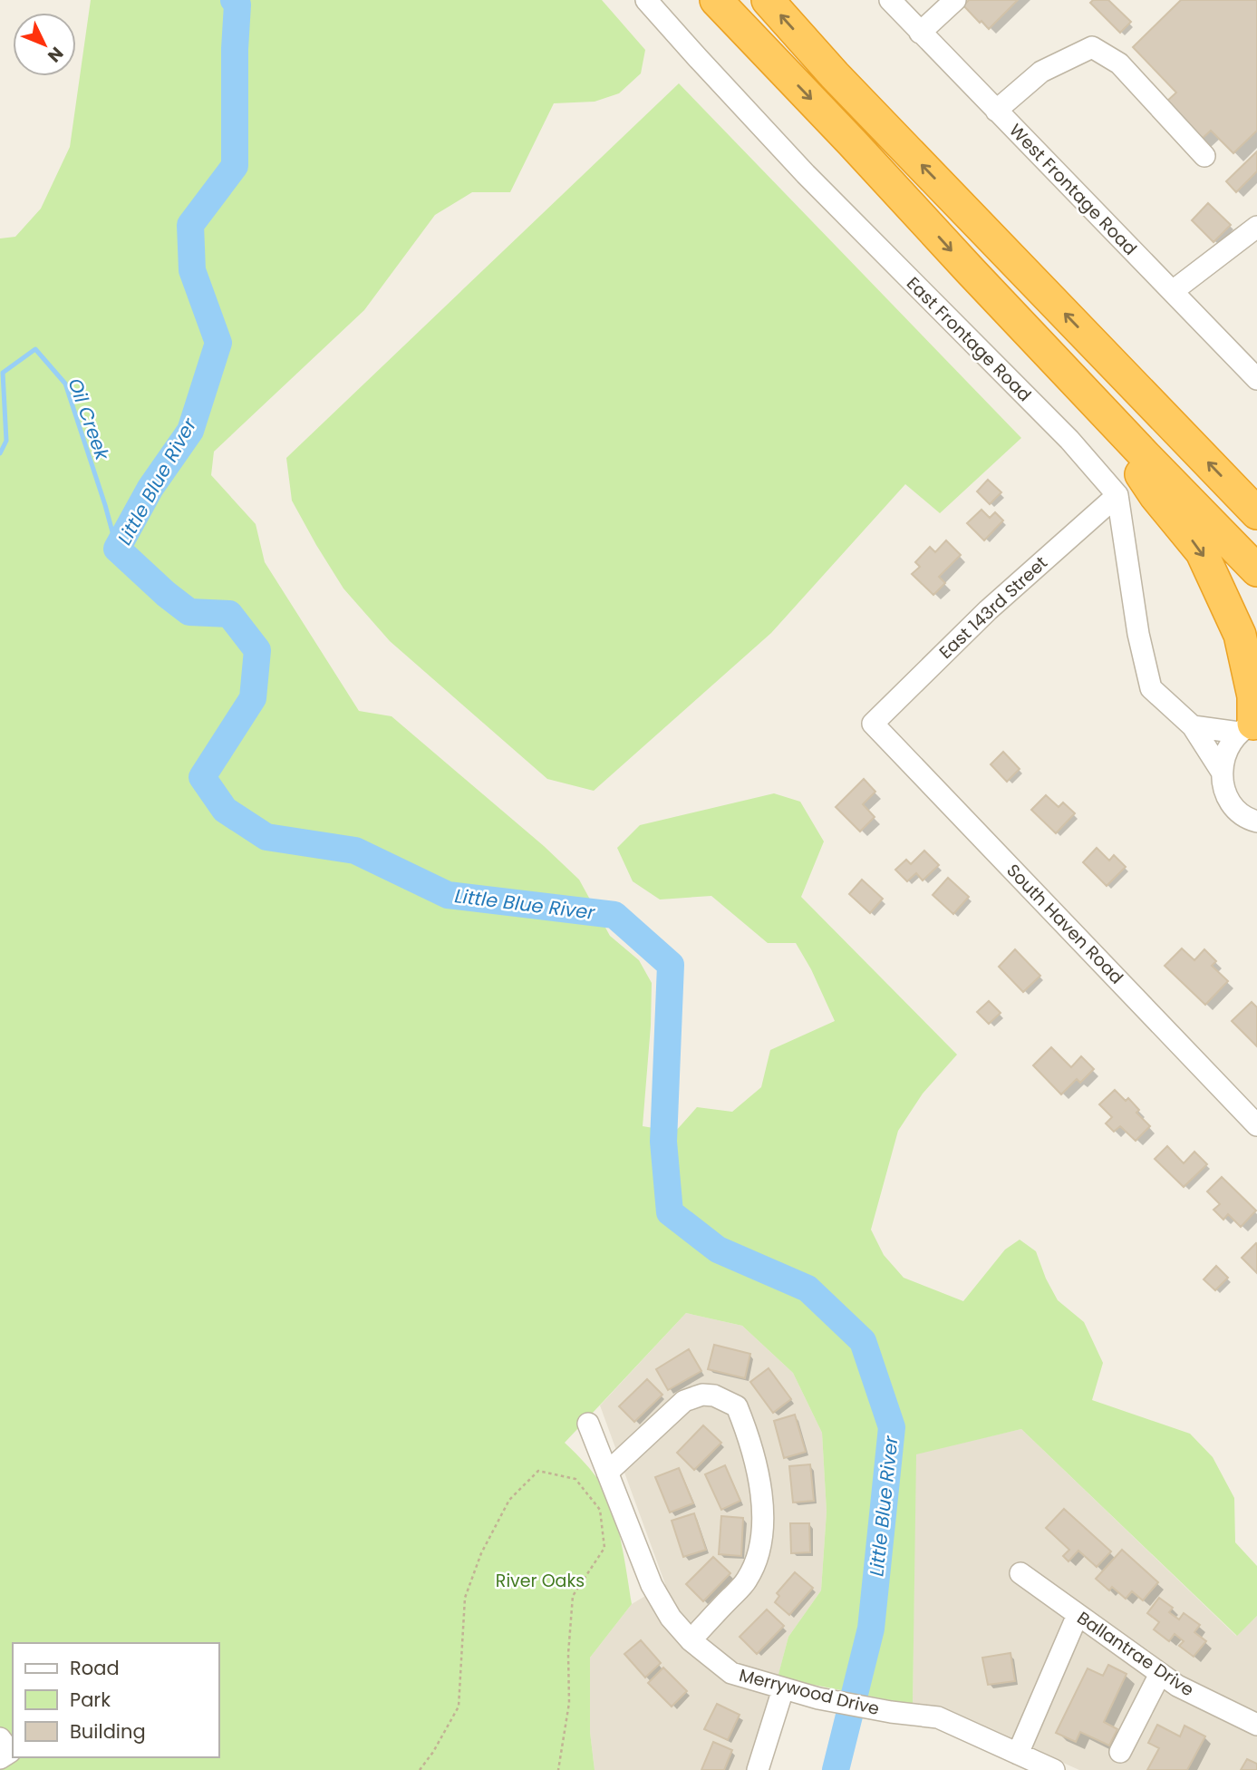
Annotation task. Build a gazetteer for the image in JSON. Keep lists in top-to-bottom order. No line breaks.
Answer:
{"streets":{"street":["West Frontage Road","East Frontage Road","East 143rd Street","South Haven Road","Ballantrae Drive","Merrywood Drive"]},"crossings":[["East Frontage Road","East 143rd Street"],["East 143rd Street","South Haven Road"]],"water":["Oil Creek","Little Blue River"],"parks":["River Oaks"],"legend":["Road","Park","Building"],"north":"bottom right"}
